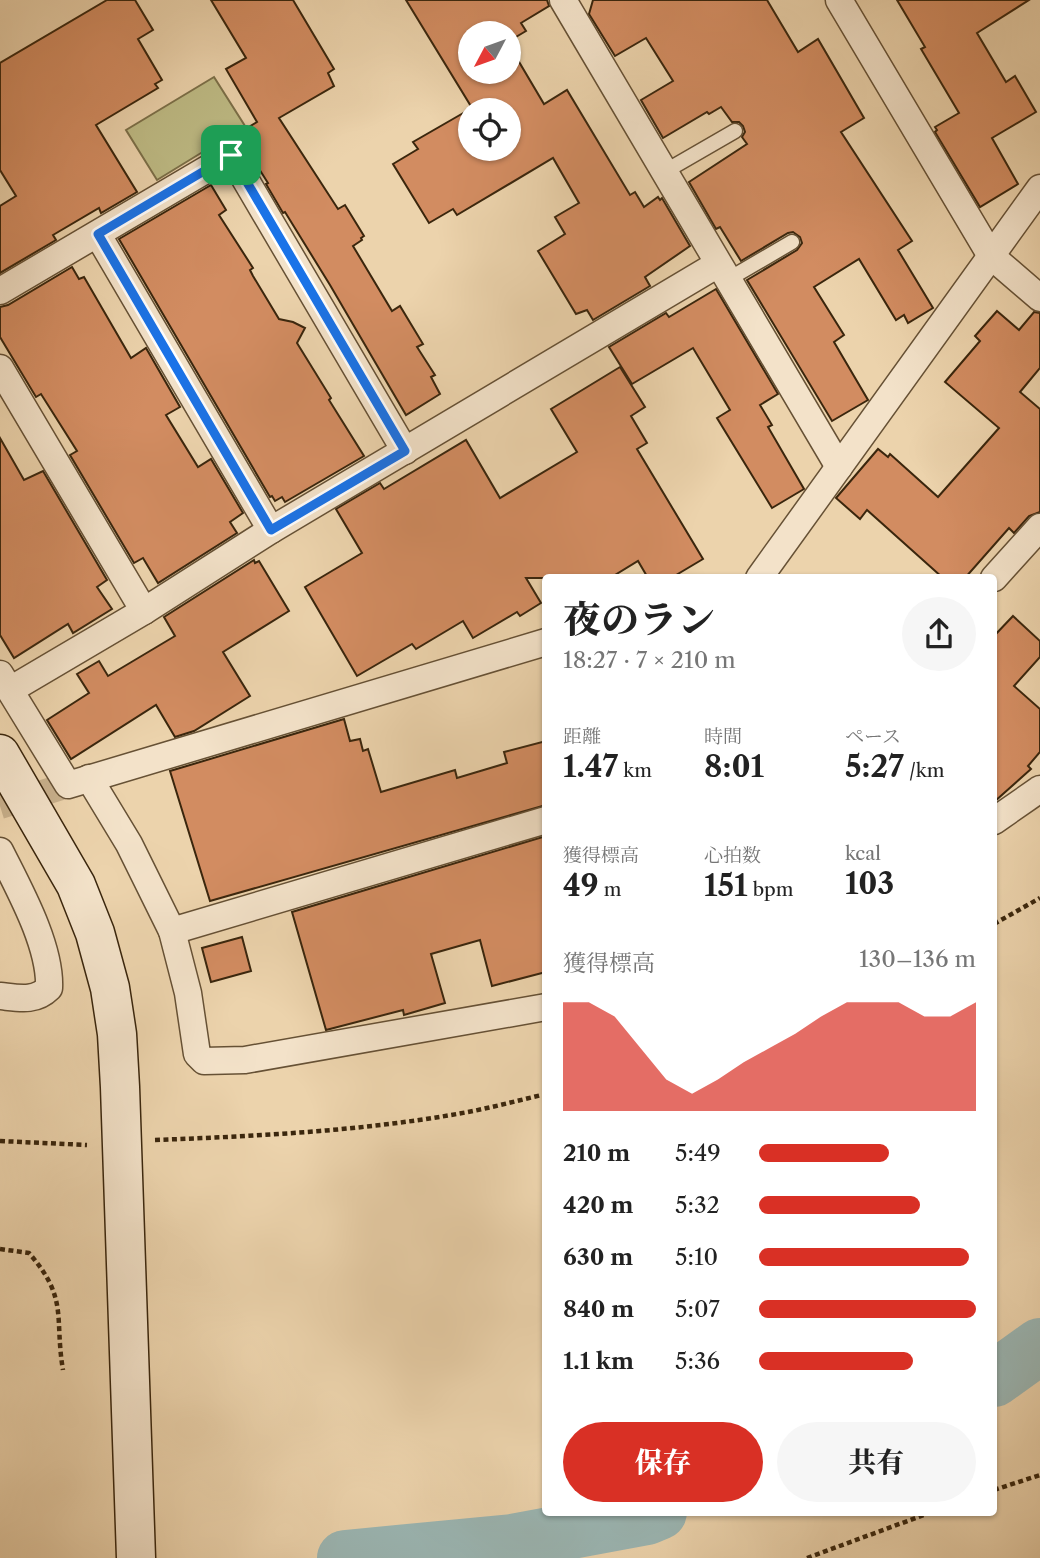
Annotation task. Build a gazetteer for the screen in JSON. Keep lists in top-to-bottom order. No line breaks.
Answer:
{"north":"bottom left","page":{"heading":["夜のラン","18:27 · 7 × 210 m"],"stats":[["距離","1.47 km"],["時間","8:01"],["ペース","5:27 /km"],["獲得標高","49 m"],["心拍数","151 bpm"],["kcal","103"]],"chart":["獲得標高","130–136 m"],"list":[{"name":"210 m","note":"5:49"},{"name":"420 m","note":"5:32"},{"name":"630 m","note":"5:10"},{"name":"840 m","note":"5:07"},{"name":"1.1 km","note":"5:36"}],"buttons":["保存","共有"]}}
